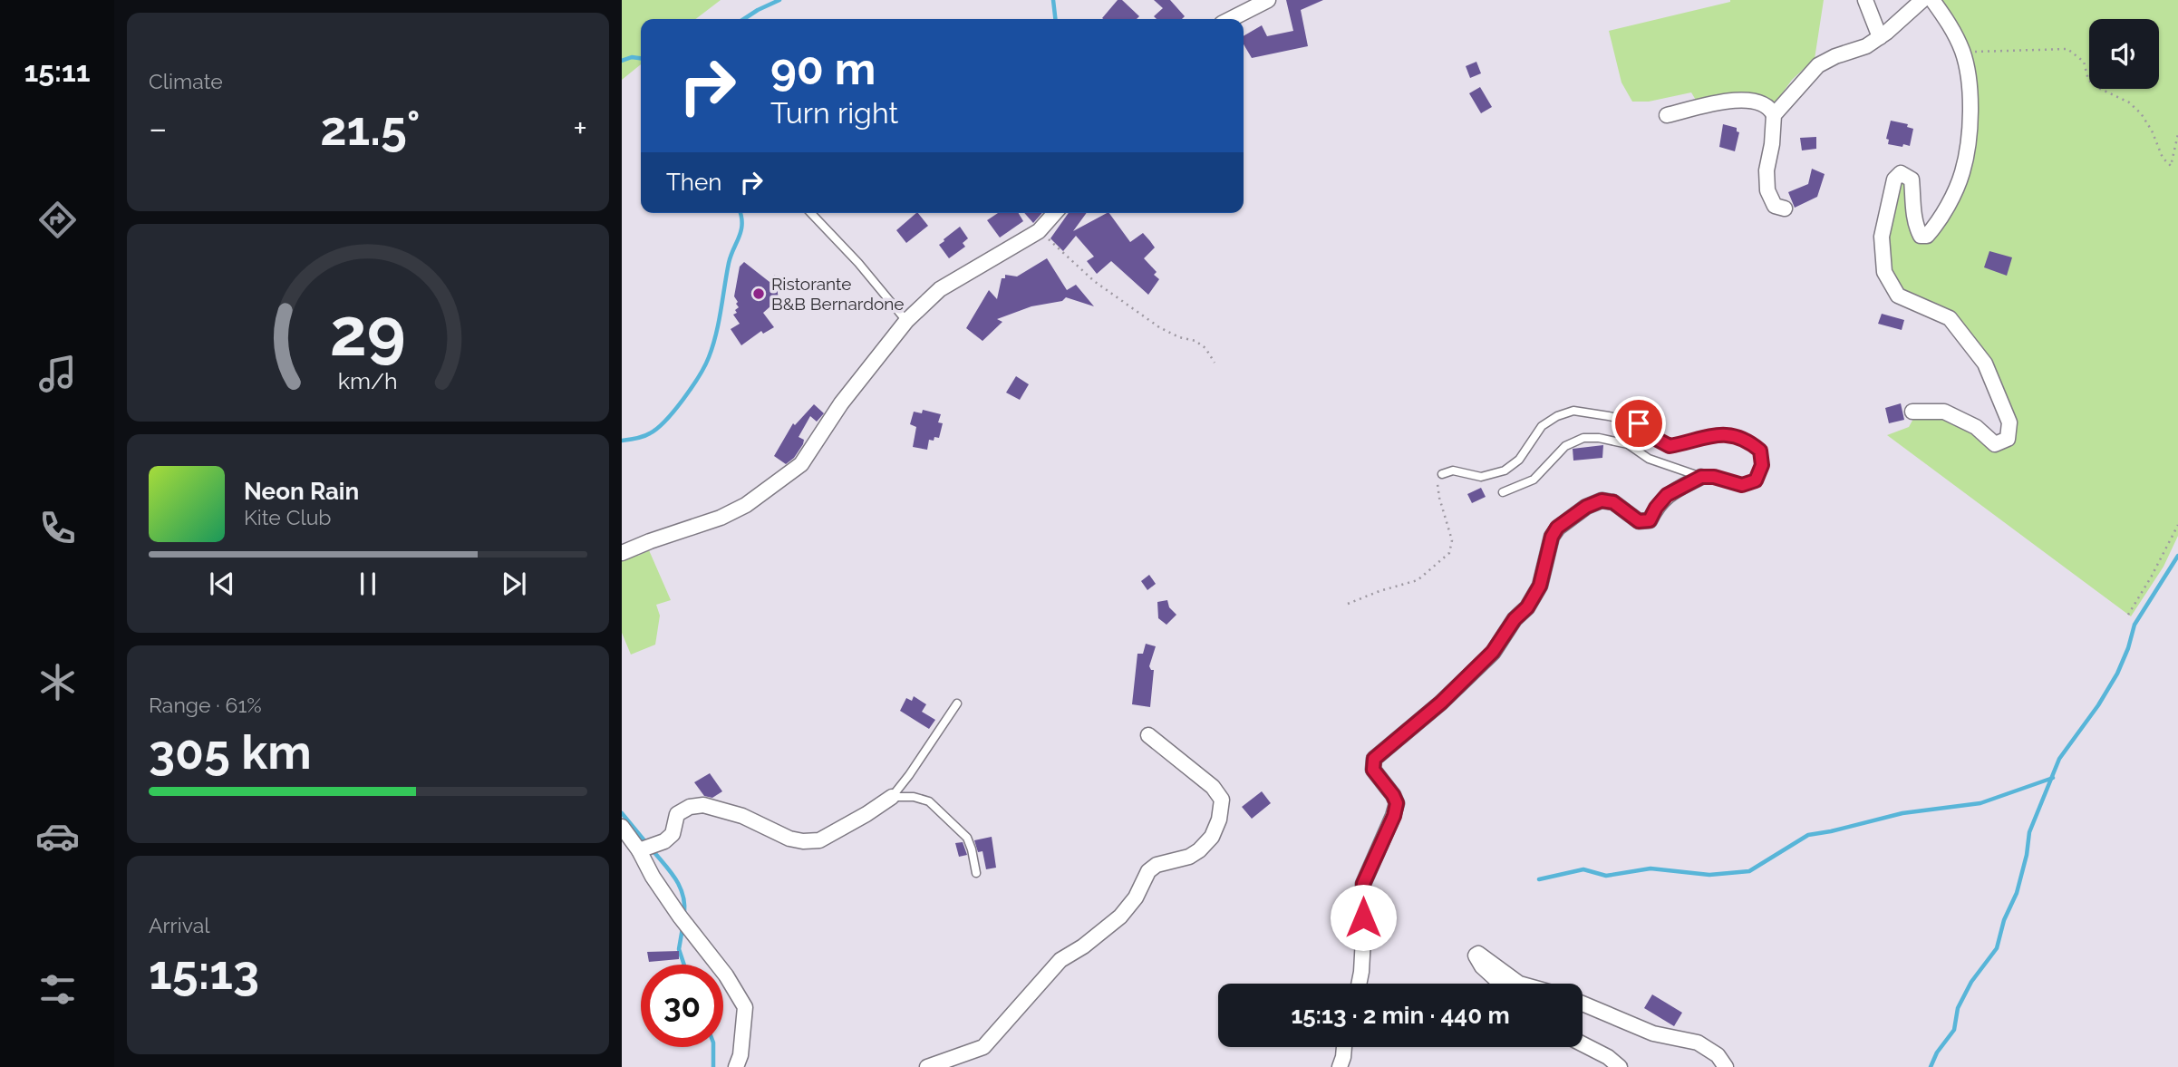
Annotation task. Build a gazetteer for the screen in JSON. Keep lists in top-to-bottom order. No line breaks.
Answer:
{"places":["Ristorante B&B Bernardone"],"page":{"tabs":"15:11","tile":["Climate",["Range · 61%","305 km"],["Arrival","15:13"]],"turn":["90 m","Turn right"],"heat":["−","21.5°","+"],"then":"Then","song":["Neon Rain","Kite Club"],"limit":"30","trip":"15:13 · 2 min · 440 m","gauge":["29","km/h"]}}
